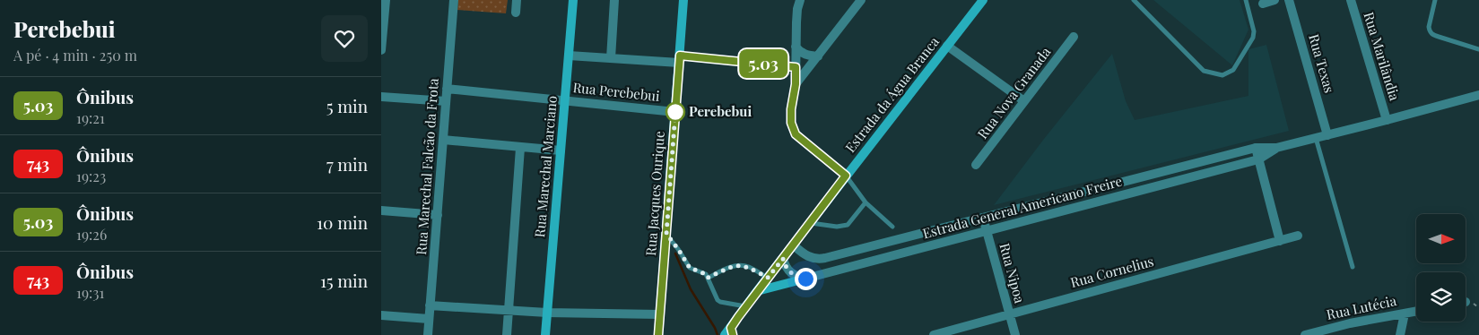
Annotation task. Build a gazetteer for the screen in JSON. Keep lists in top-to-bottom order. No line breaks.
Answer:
{"streets":{"main road":["Estrada da Água Branca","Rua Marechal Marciano","Rua Jacques Ourique"],"street":["Rua Marilândia","Rua Texas","Rua Perebebui","Rua Nova Granada","Rua Marechal Falcão da Frota","Estrada General Americano Freire","Rua Cornelius","Rua Nipoa","Rua Lutécia"]},"crossings":[["Rua Marilândia","Estrada General Americano Freire"],["Rua Texas","Estrada General Americano Freire"],["Rua Perebebui","Rua Marechal Falcão da Frota"],["Rua Perebebui","Rua Marechal Marciano"],["Rua Perebebui","Rua Jacques Ourique"],["Estrada da Água Branca","Estrada General Americano Freire"],["Estrada General Americano Freire","Rua Nipoa"],["Rua Cornelius","Rua Nipoa"]],"places":["Perebebui"],"lines":["bus line 5.03"],"north":"right","page":{"heading":["Perebebui","A pé · 4 min · 250 m"],"on_map":"5.03","list":[{"mark":"5.03","name":"Ônibus","note":"19:21","value":"5 min"},{"mark":"743","name":"Ônibus","note":"19:23","value":"7 min"},{"mark":"5.03","name":"Ônibus","note":"19:26","value":"10 min"},{"mark":"743","name":"Ônibus","note":"19:31","value":"15 min"}]}}
